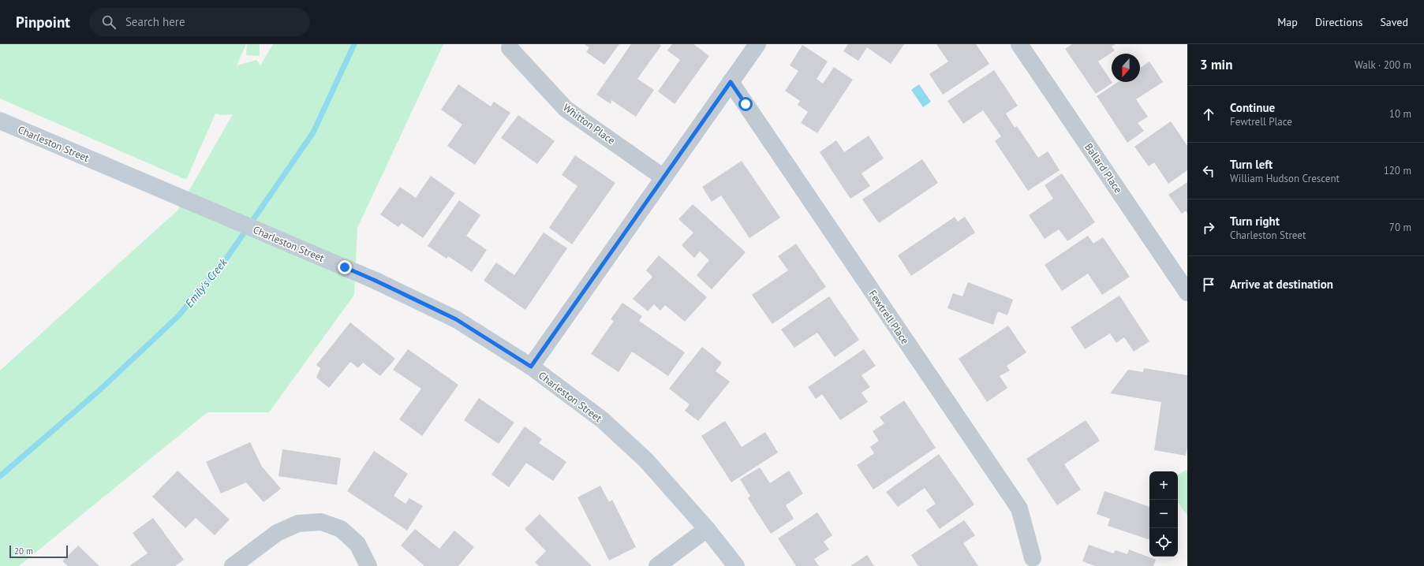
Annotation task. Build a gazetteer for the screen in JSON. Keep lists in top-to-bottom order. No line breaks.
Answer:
{"streets":{"street":["Whitton Place","Charleston Street","Ballard Place","Fewtrell Place"]},"water":["Emily's Creek"],"scale_bar":"20 m","north":"bottom","page":{"header":"Pinpoint","search":"Search here","nav":["Map","Directions","Saved"],"heading":["3 min","Walk · 200 m"],"list":[["Continue","Fewtrell Place","10 m"],["Turn left","William Hudson Crescent","120 m"],["Turn right","Charleston Street","70 m"],"Arrive at destination"],"map_buttons":["+","−"],"scale":"20 m"}}
